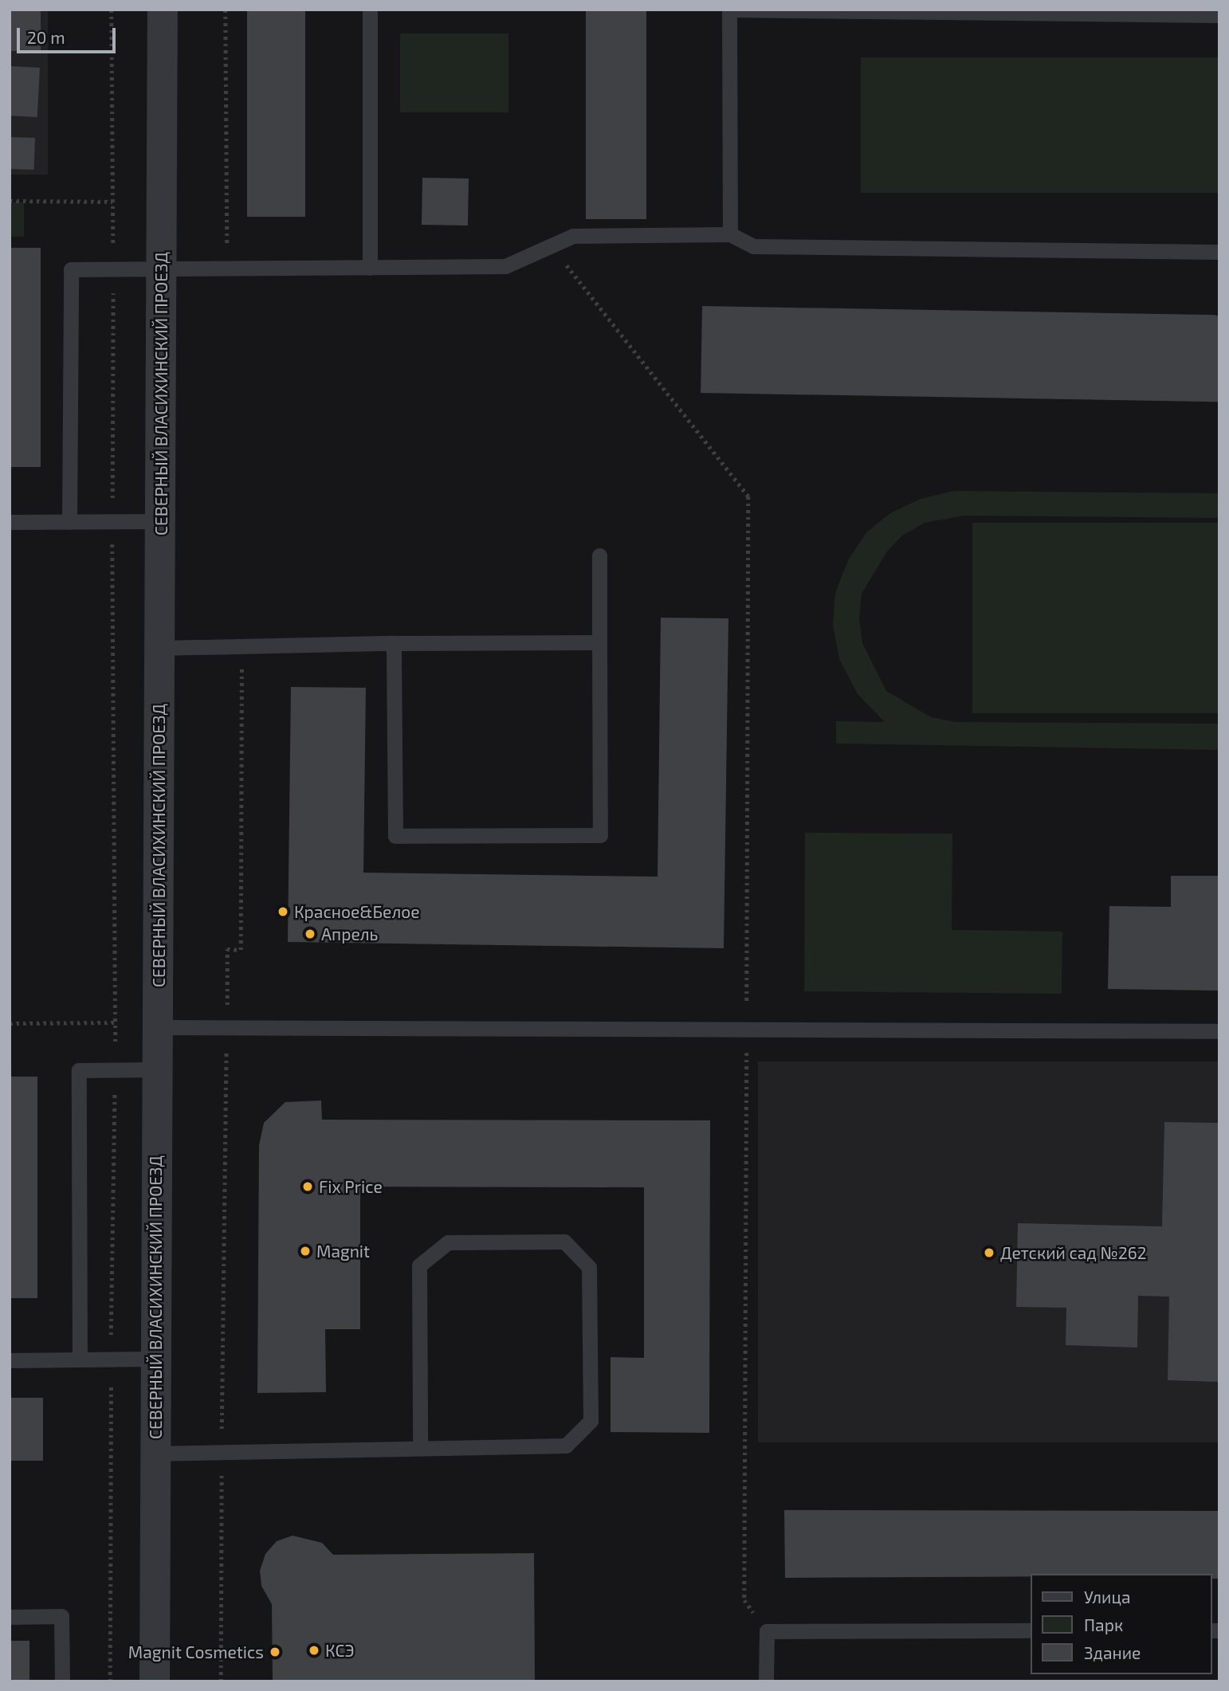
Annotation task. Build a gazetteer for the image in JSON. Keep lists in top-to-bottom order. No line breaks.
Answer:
{"streets":{"street":["СЕВЕРНЫЙ ВЛАСИХИНСКИЙ ПРОЕЗД"]},"places":["Красное&Белое","Апрель","Fix Price","Magnit","Детский сад №262","КСЭ","Magnit Cosmetics"],"legend":["Улица","Парк","Здание"],"scale_bar":"20 m"}
